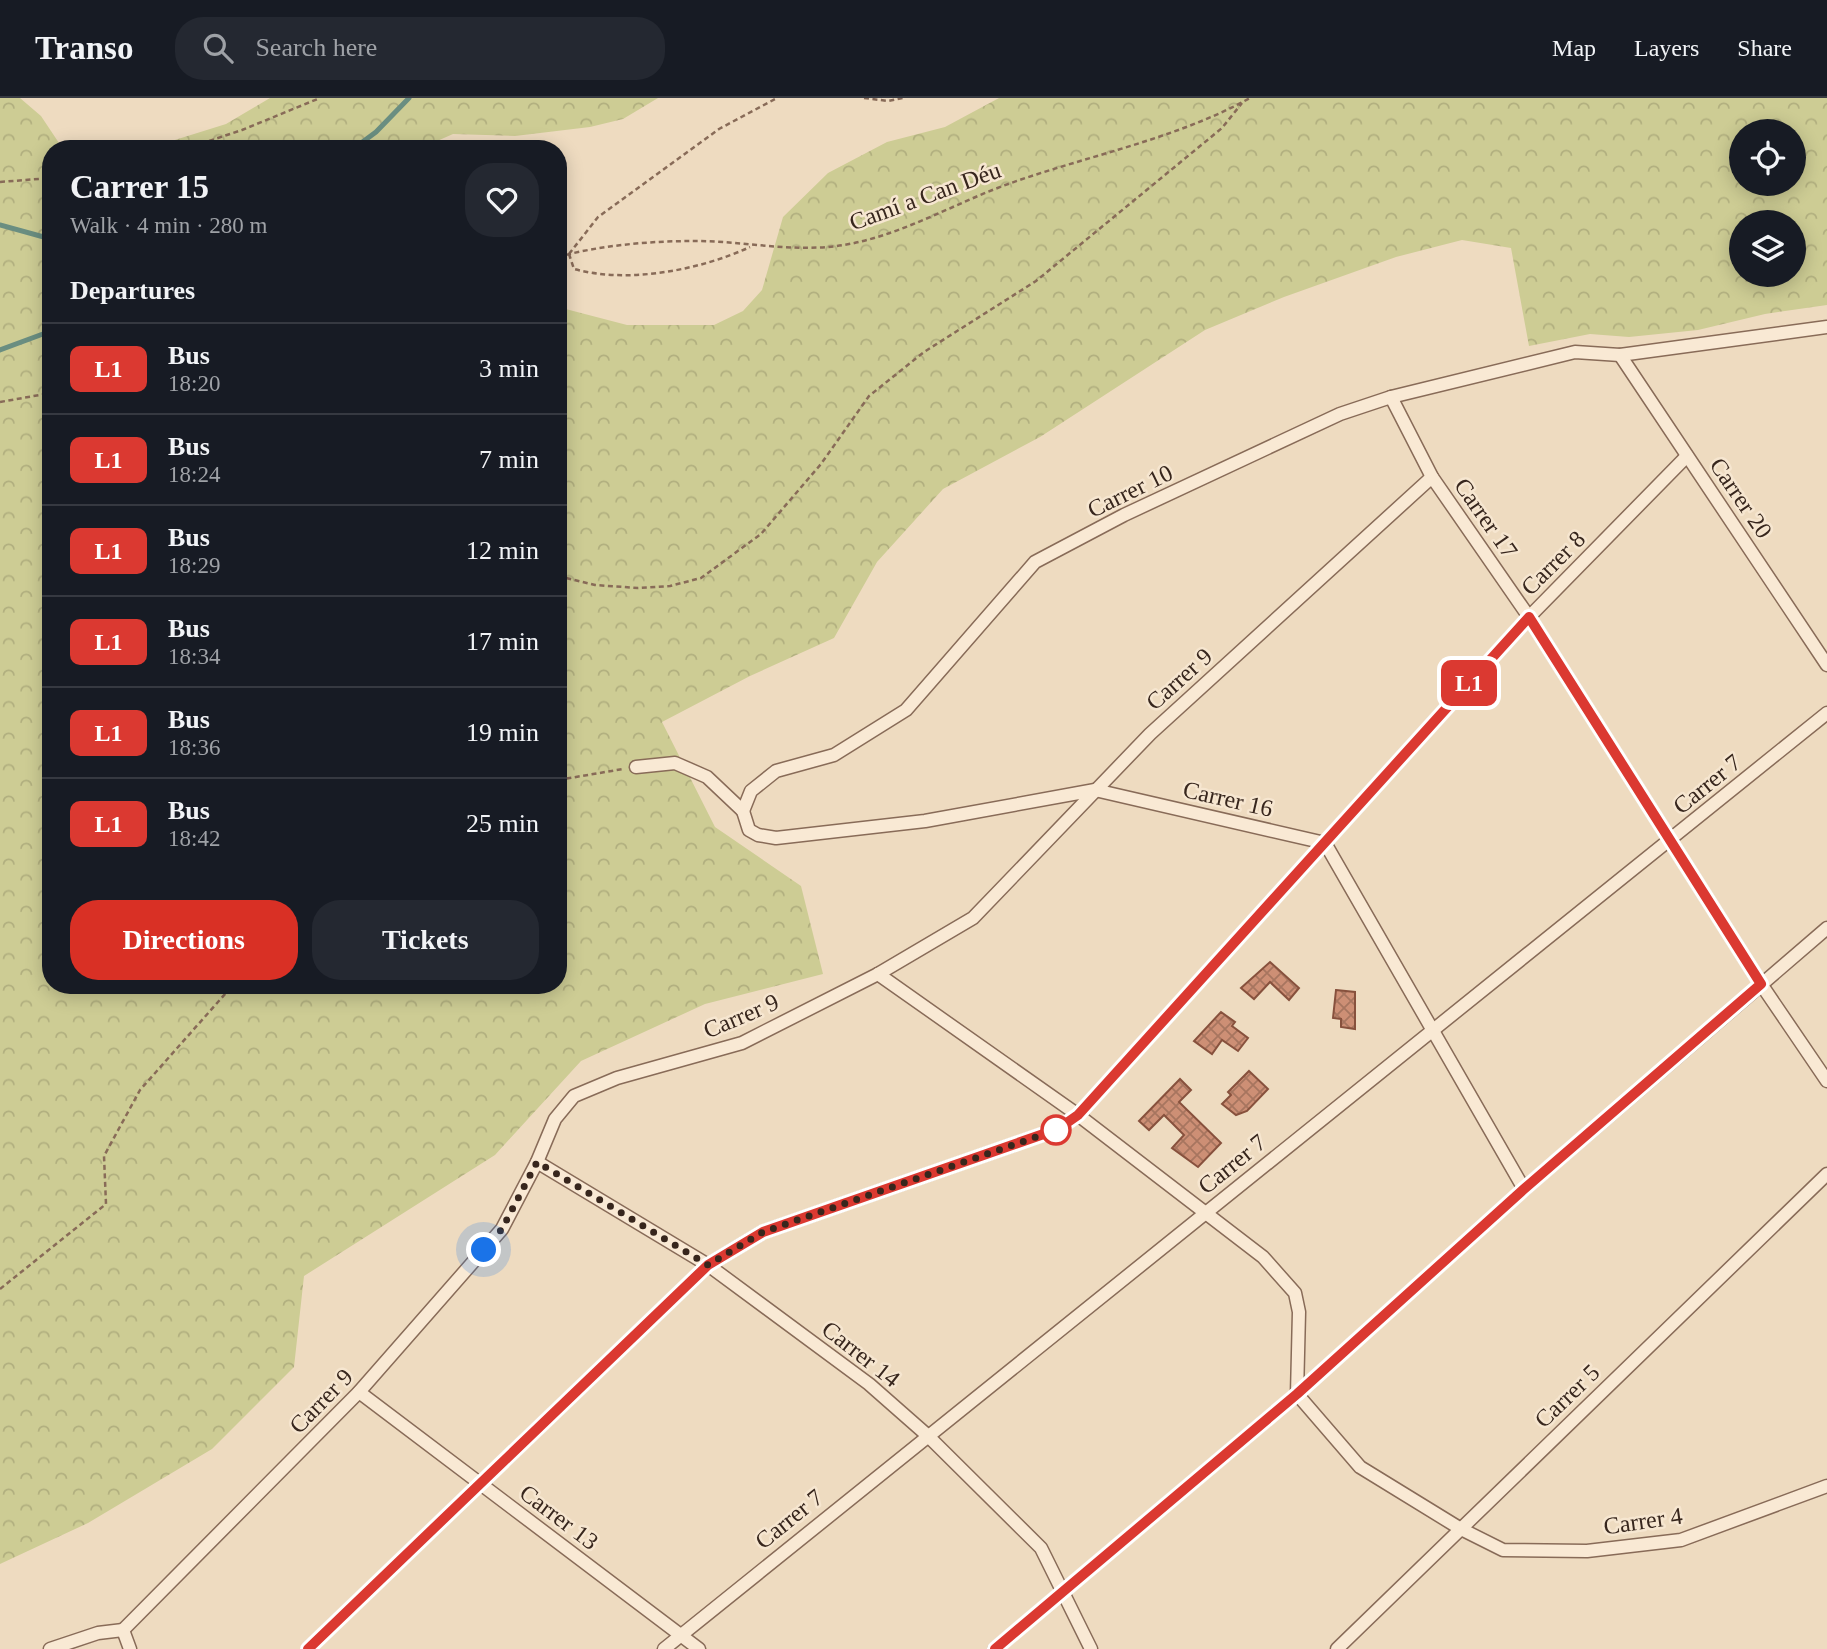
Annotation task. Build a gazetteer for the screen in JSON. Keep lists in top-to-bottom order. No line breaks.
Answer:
{"streets":{"street":["Carrer 10","Carrer 20","Carrer 17","Carrer 8","Carrer 9","Carrer 7","Carrer 16","Carrer 14","Carrer 5","Carrer 13","Carrer 4"],"path":["Camí a Can Déu"]},"crossings":[["Carrer 10","Carrer 20"],["Carrer 10","Carrer 17"],["Carrer 10","Carrer 16"],["Carrer 20","Carrer 8"],["Carrer 17","Carrer 8"],["Carrer 17","Carrer 9"],["Carrer 17","Carrer 7"],["Carrer 8","Carrer 16"],["Carrer 8","Carrer 14"],["Carrer 8","Carrer 13"],["Carrer 9","Carrer 16"],["Carrer 9","Carrer 14"],["Carrer 9","Carrer 13"],["Carrer 7","Carrer 14"],["Carrer 7","Carrer 13"],["Carrer 5","Carrer 4"]],"lines":["bus line L1"],"page":{"header":"Transo","search":"Search here","nav":["Map","Layers","Share"],"on_map":"L1","heading":[["Carrer 15","Walk · 4 min · 280 m"],"Departures"],"list":[{"mark":"L1","name":"Bus","note":"18:20","value":"3 min"},{"mark":"L1","name":"Bus","note":"18:24","value":"7 min"},{"mark":"L1","name":"Bus","note":"18:29","value":"12 min"},{"mark":"L1","name":"Bus","note":"18:34","value":"17 min"},{"mark":"L1","name":"Bus","note":"18:36","value":"19 min"},{"mark":"L1","name":"Bus","note":"18:42","value":"25 min"}],"buttons":["Directions","Tickets"]}}
